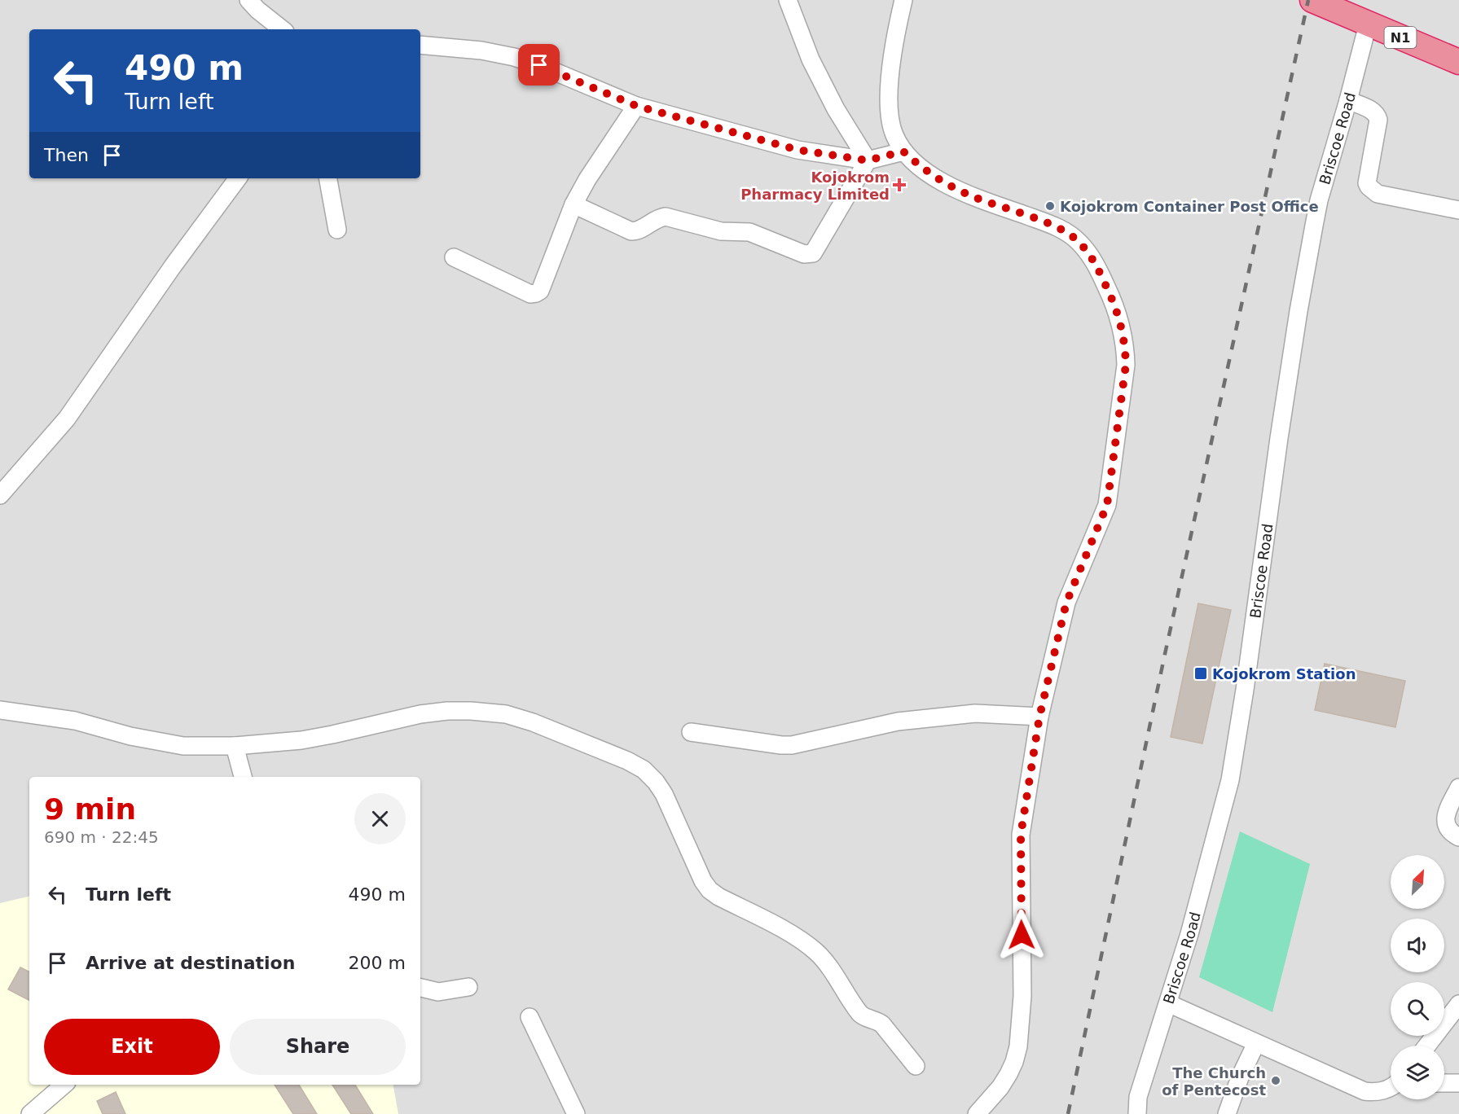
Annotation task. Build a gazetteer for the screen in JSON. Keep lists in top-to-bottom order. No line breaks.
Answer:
{"streets":{"highway":["N1"],"street":["Briscoe Road"]},"crossings":[["N1","Briscoe Road"]],"places":{"health":["Kojokrom Pharmacy Limited"],"other":["Kojokrom Container Post Office","The Church of Pentecost"],"transit":["Kojokrom Station"]},"north":"top right","page":{"turn":["490 m","Turn left"],"then":"Then","heading":["9 min","690 m · 22:45"],"list":[{"name":"Turn left","value":"490 m"},{"name":"Arrive at destination","value":"200 m"}],"buttons":["Exit","Share"]}}
